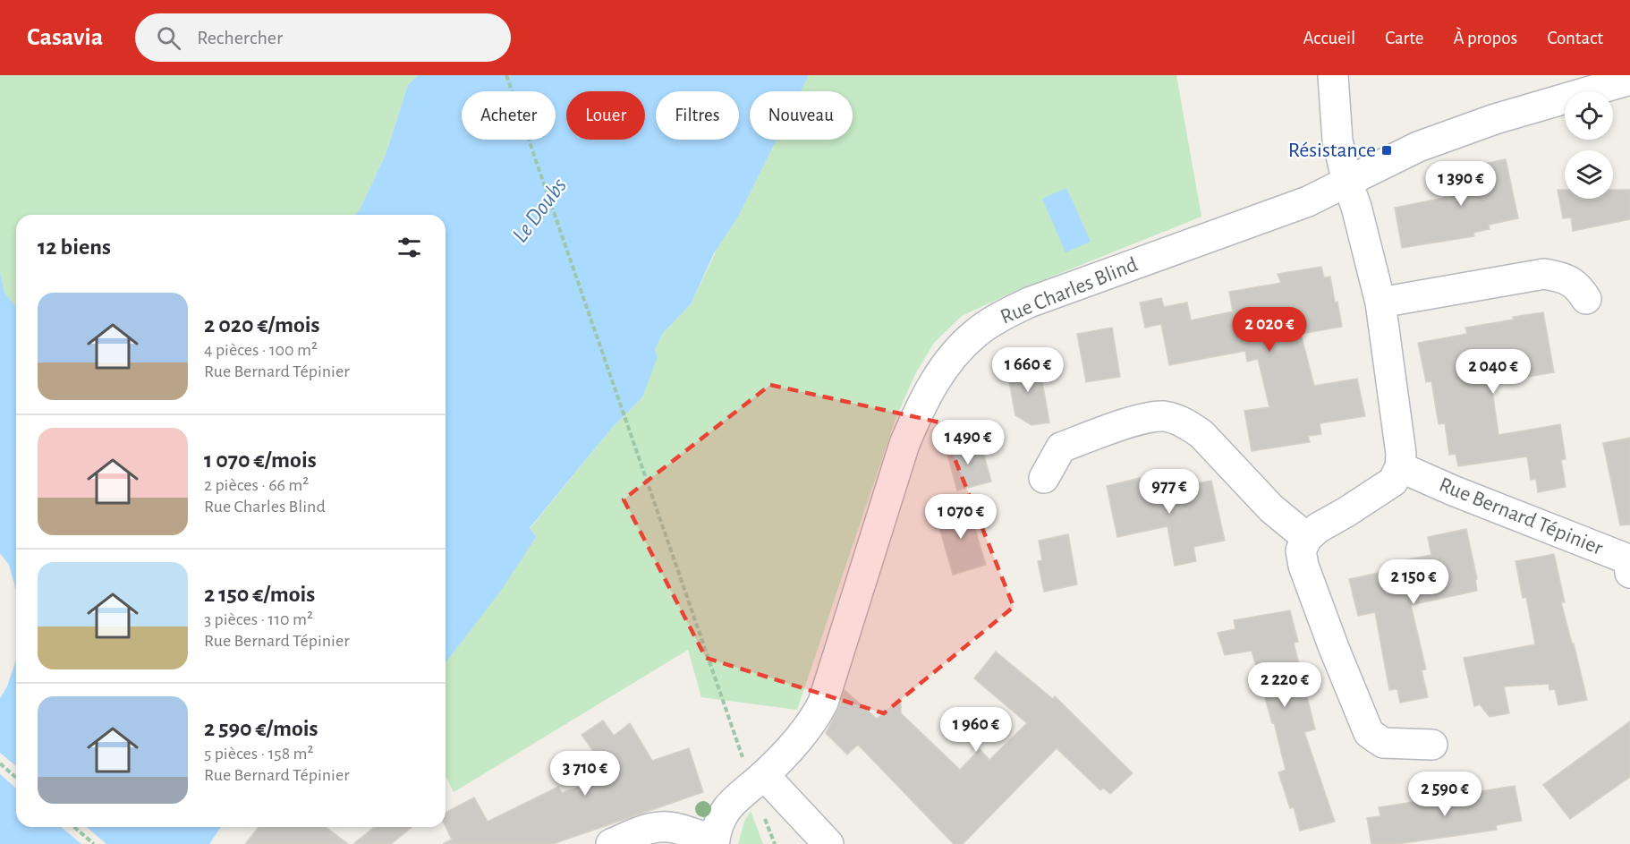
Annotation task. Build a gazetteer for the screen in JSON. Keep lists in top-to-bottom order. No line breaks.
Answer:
{"streets":{"street":["Rue Charles Blind","Rue Bernard Tépinier"]},"water":["Le Doubs"],"places":{"transit":["Résistance"]},"page":{"header":"Casavia","search":"Rechercher","nav":["Accueil","Carte","À propos","Contact"],"chip":["Acheter","Louer","Filtres","Nouveau"],"price":["1 390 €","2 020 €","1 660 €","2 040 €","1 490 €","977 €","1 070 €","2 150 €","2 220 €","1 960 €","3 710 €","2 590 €"],"heading":"12 biens","list":[{"name":"2 020 €/mois","note":"4 pièces · 100 m² · Rue Bernard Tépinier"},{"name":"1 070 €/mois","note":"2 pièces · 66 m² · Rue Charles Blind"},{"name":"2 150 €/mois","note":"3 pièces · 110 m² · Rue Bernard Tépinier"},{"name":"2 590 €/mois","note":"5 pièces · 158 m² · Rue Bernard Tépinier"}]}}
